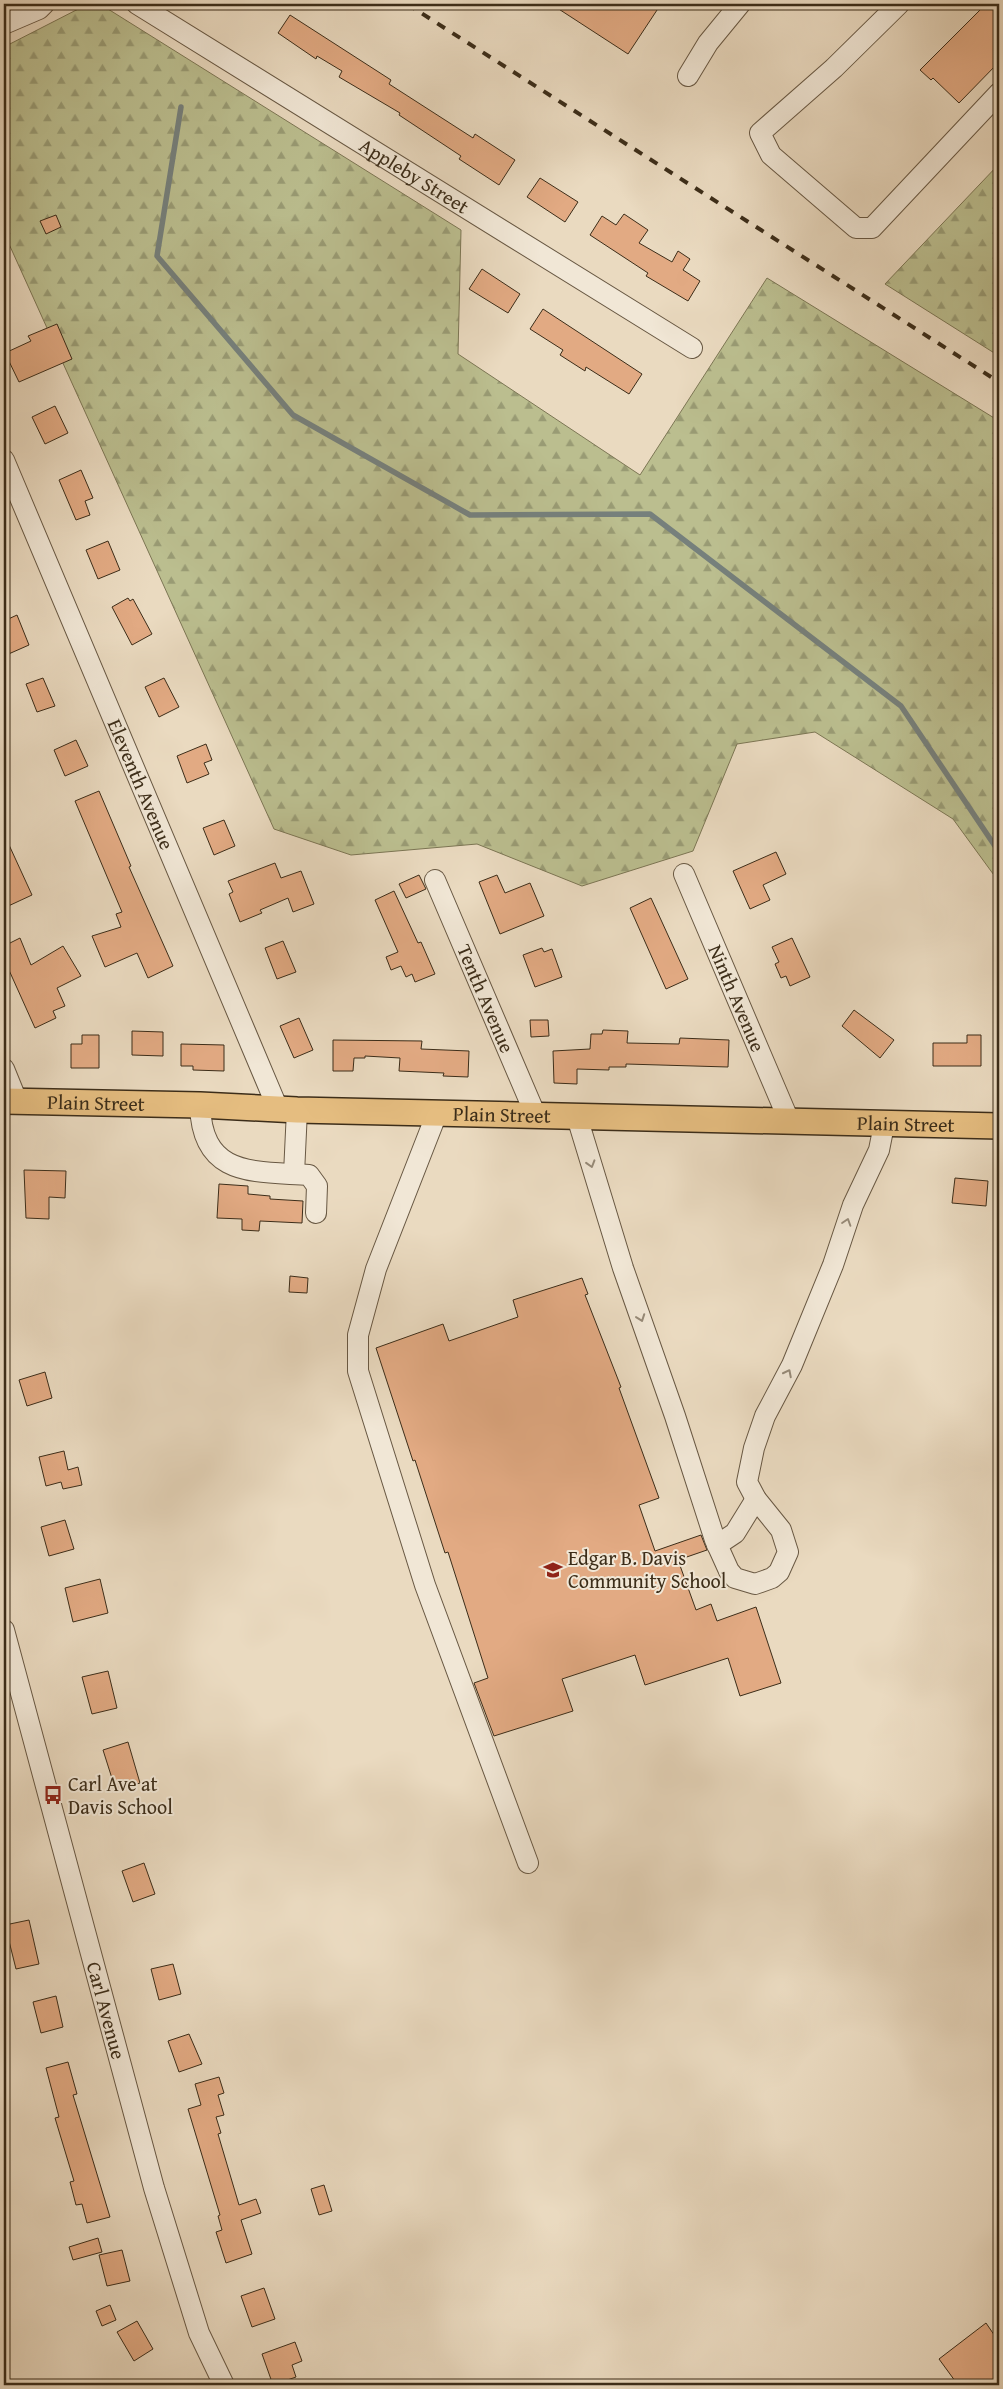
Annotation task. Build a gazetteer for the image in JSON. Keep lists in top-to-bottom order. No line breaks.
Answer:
{"streets":{"main road":["Plain Street"],"street":["Appleby Street","Eleventh Avenue","Tenth Avenue","Ninth Avenue","Carl Avenue"]},"crossings":[["Eleventh Avenue","Plain Street"],["Tenth Avenue","Plain Street"],["Ninth Avenue","Plain Street"]],"places":{"school or university":["Edgar B. Davis Community School"],"bus stop":["Carl Ave at Davis School"]}}
